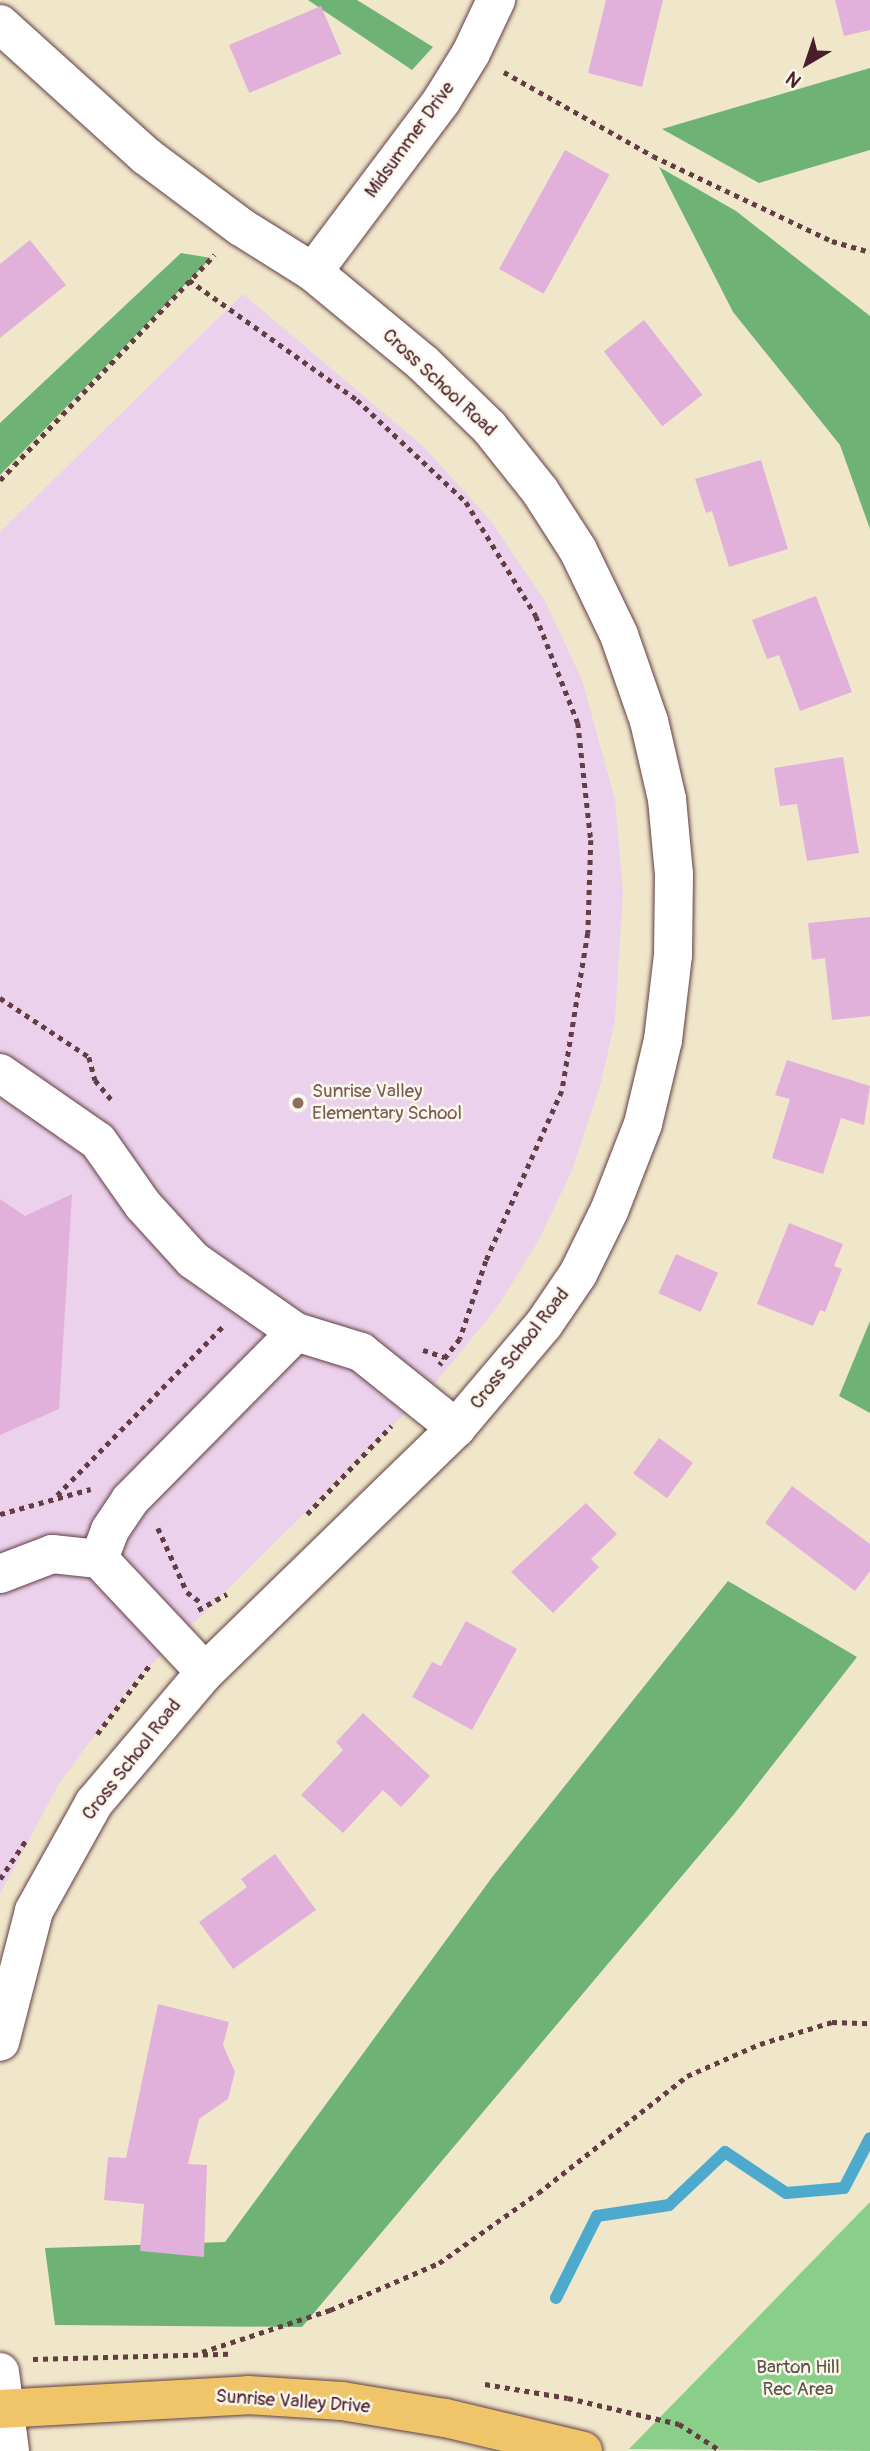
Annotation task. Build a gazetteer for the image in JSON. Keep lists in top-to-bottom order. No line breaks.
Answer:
{"streets":{"main road":["Sunrise Valley Drive"],"street":["Midsummer Drive","Cross School Road"]},"crossings":[["Midsummer Drive","Cross School Road"]],"parks":["Barton Hill Rec Area"],"places":["Sunrise Valley Elementary School"],"north":"bottom left"}
